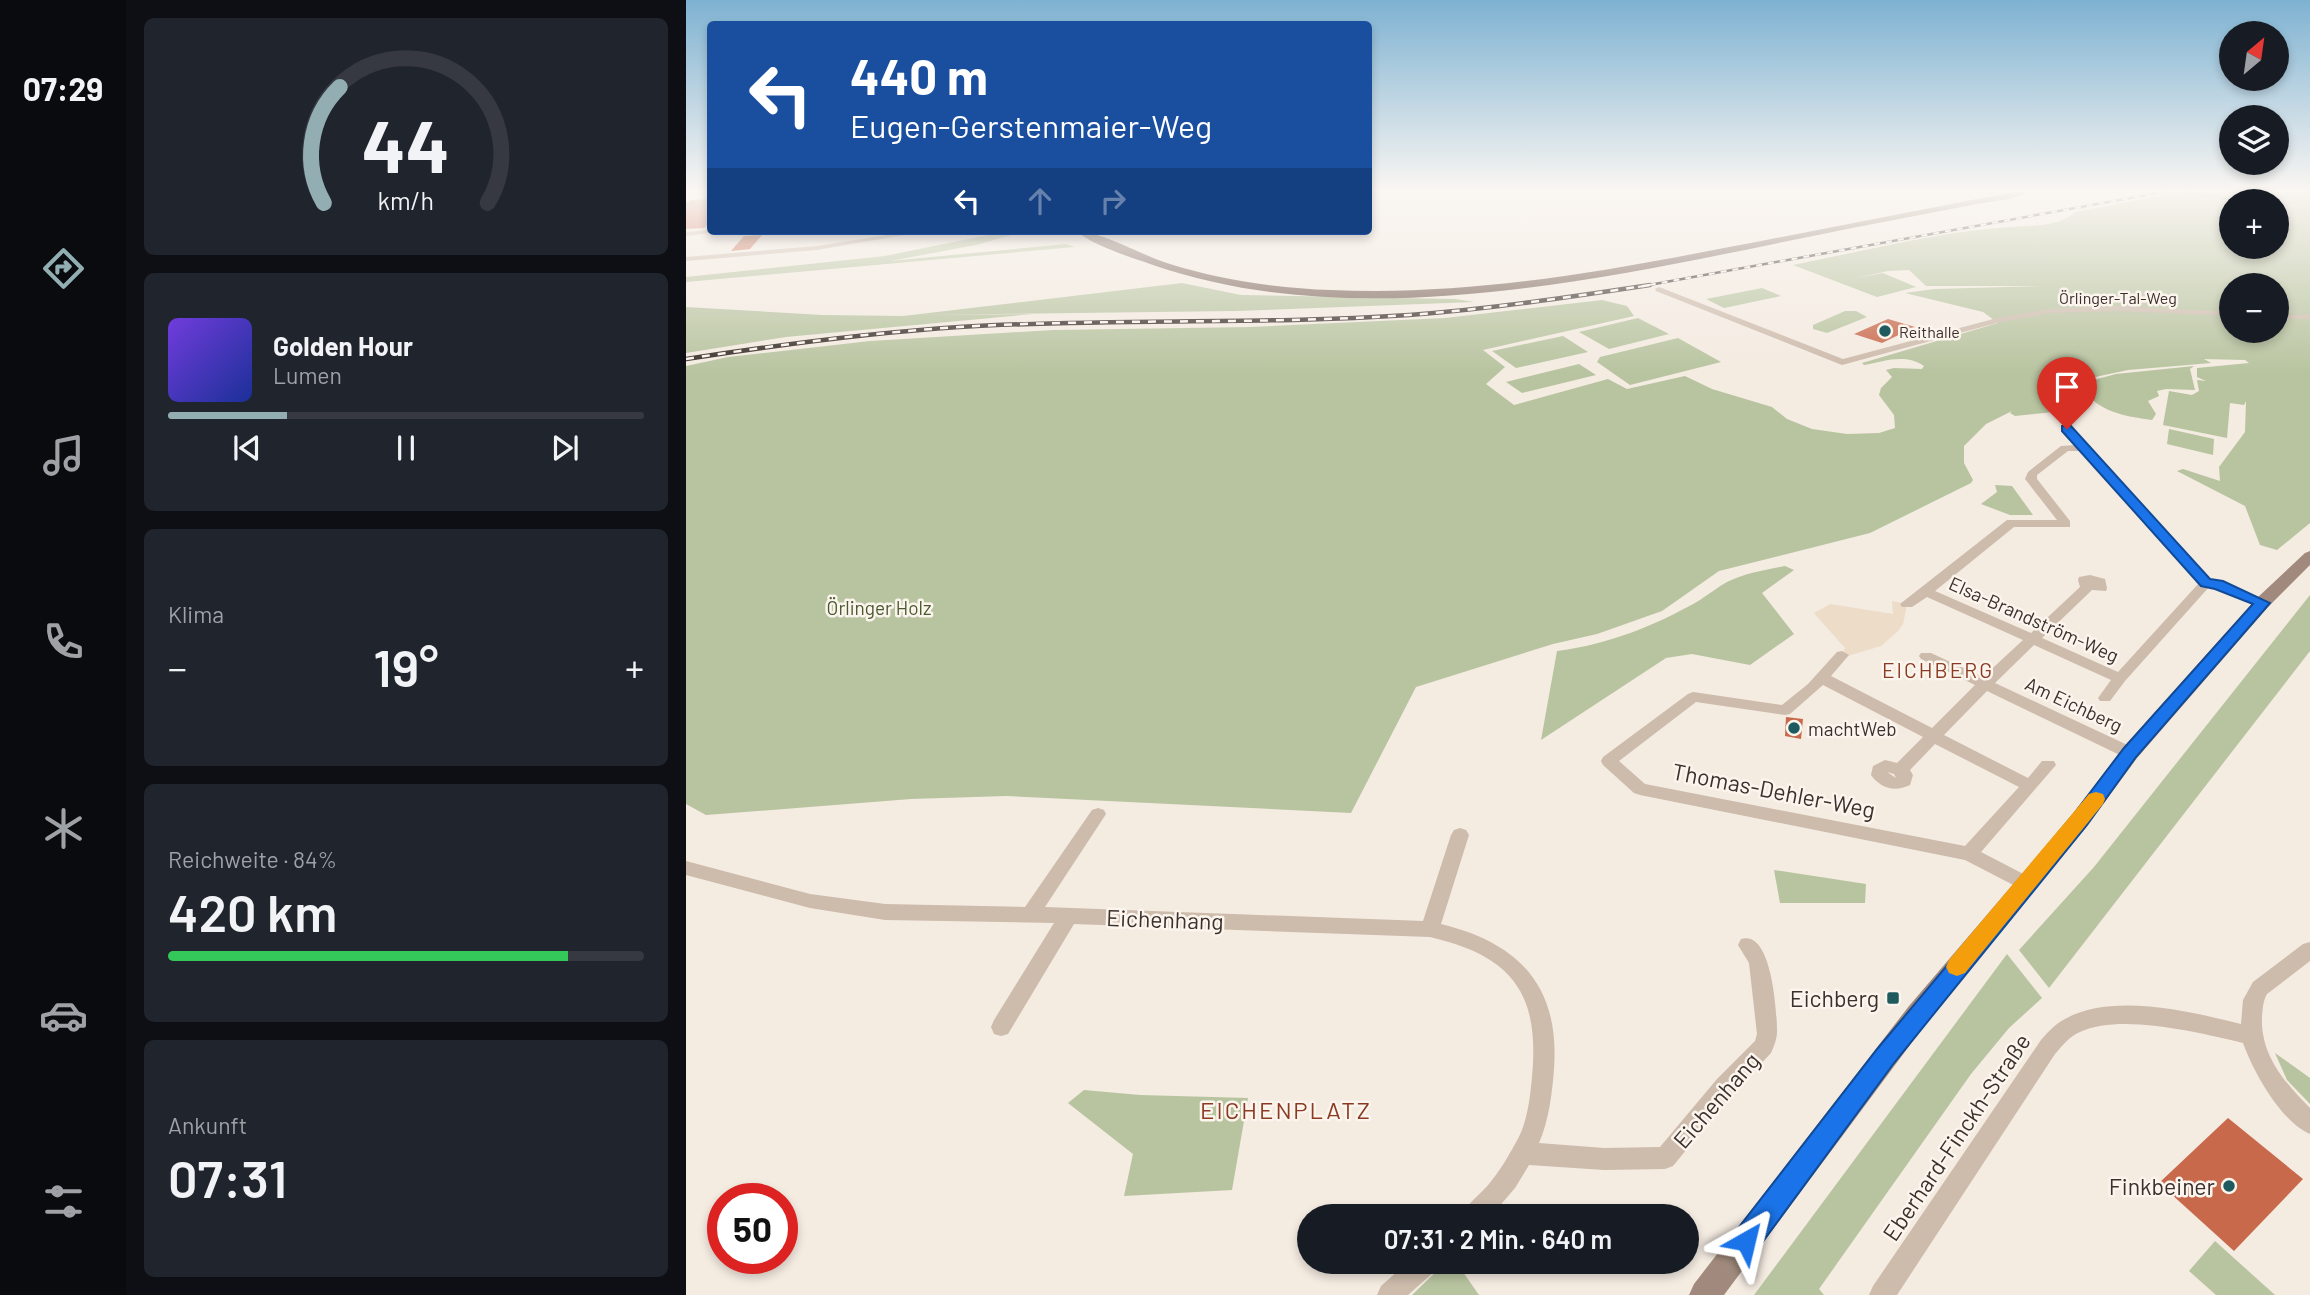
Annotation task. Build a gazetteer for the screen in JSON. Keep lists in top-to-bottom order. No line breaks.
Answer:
{"streets":{"street":["Örlinger-Tal-Weg","Elsa-Brandström-Weg","Am Eichberg","Thomas-Dehler-Weg","Eichenhang","Eberhard-Finckh-Straße"]},"districts":["EICHBERG","EICHENPLATZ"],"parks":["Örlinger Holz"],"places":{"other":["Reithalle","machtWeb","Finkbeiner"],"transit":["Eichberg"]},"north":"top right","page":{"tabs":"07:29","map_buttons":["+","−"],"turn":["440 m","Eugen-Gerstenmaier-Weg"],"song":["Golden Hour","Lumen"],"tile":["Klima",["Reichweite · 84%","420 km"],["Ankunft","07:31"]],"heat":["−","19°","+"],"limit":"50","trip":"07:31 · 2 Min. · 640 m","gauge":["44","km/h"]}}
